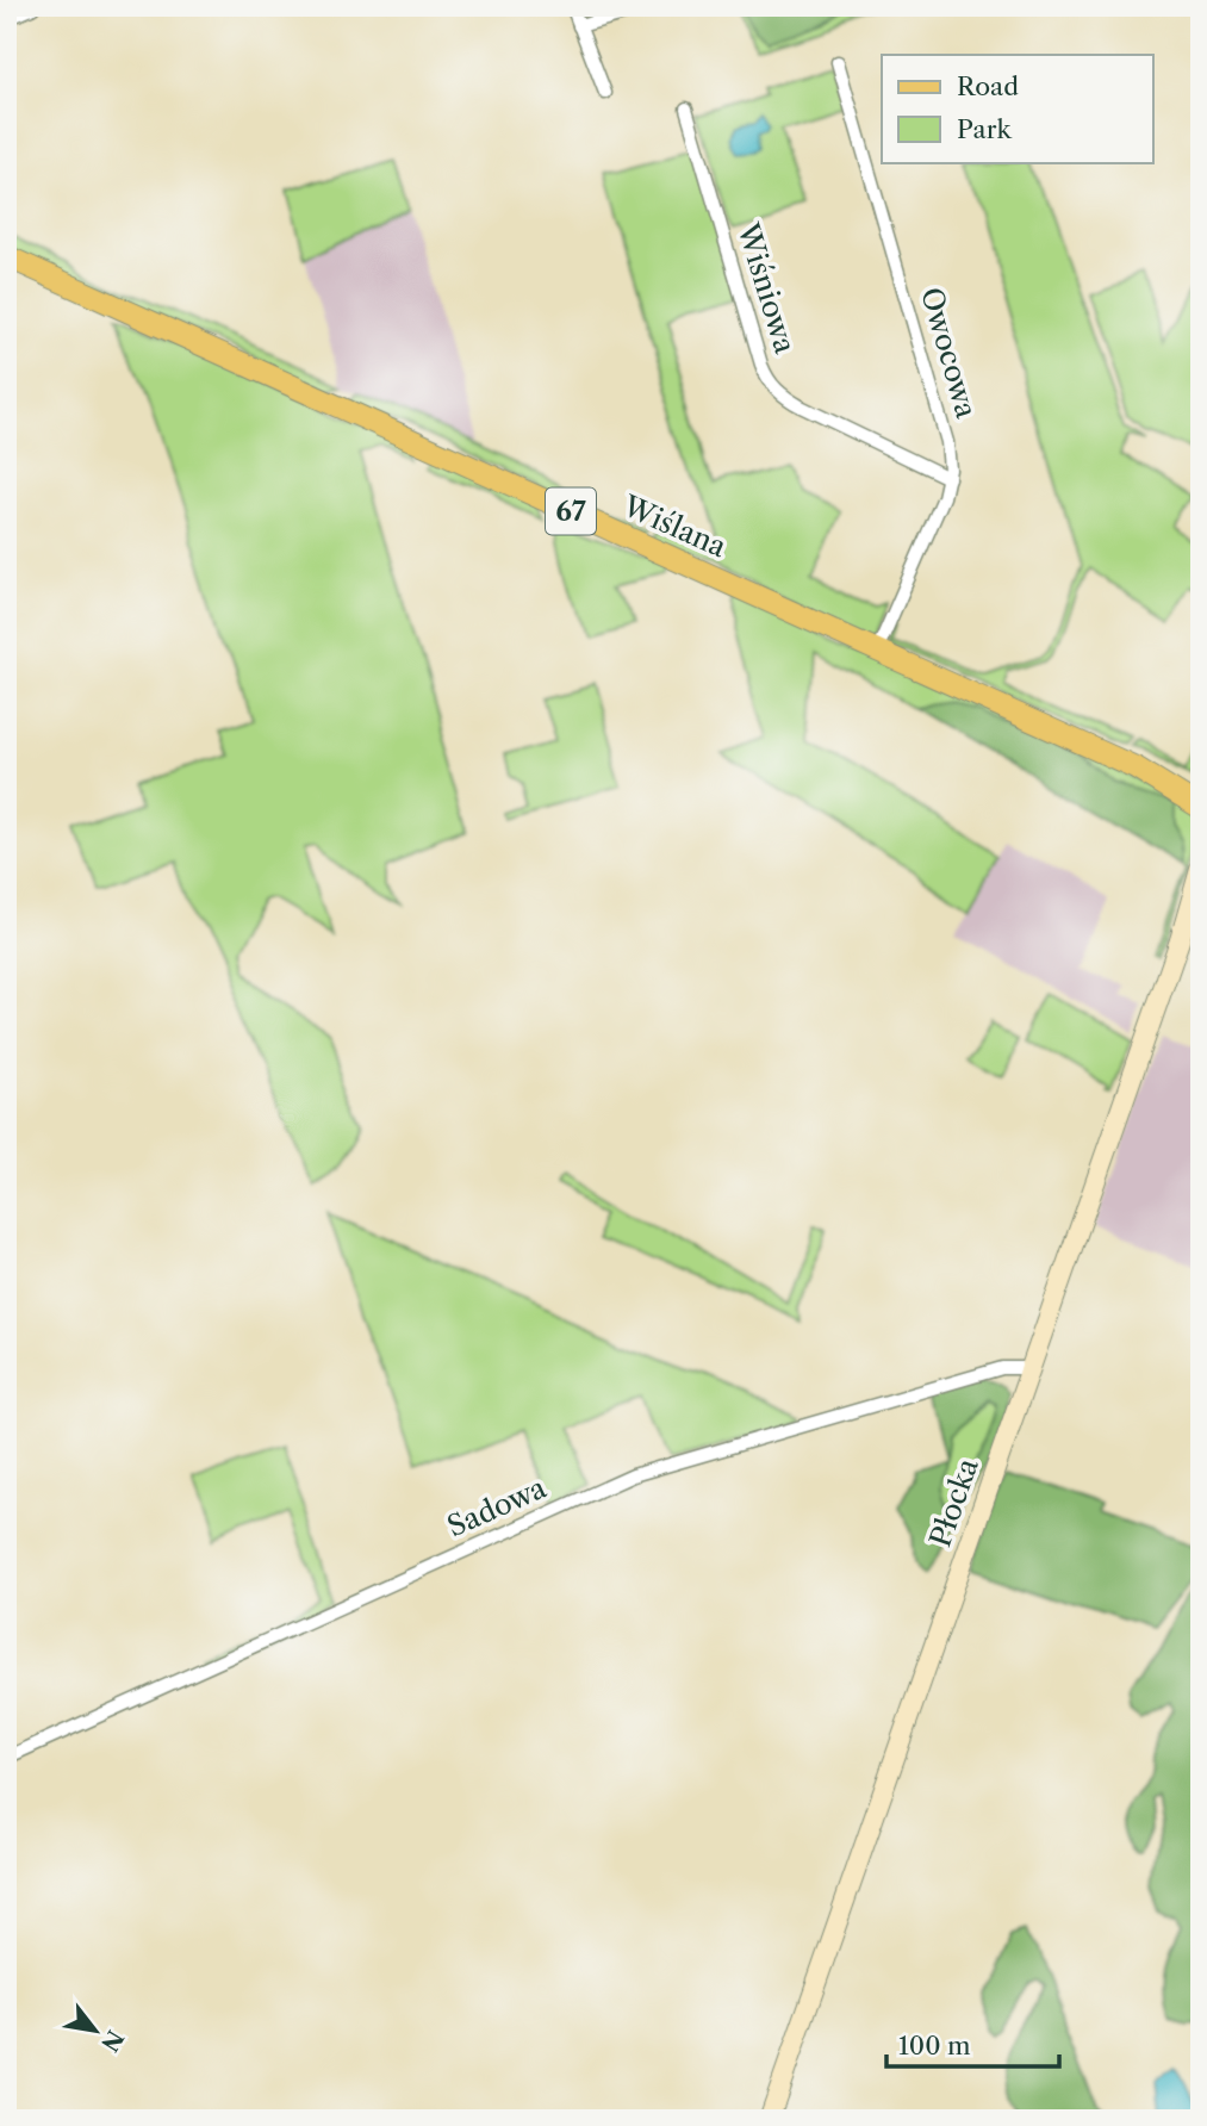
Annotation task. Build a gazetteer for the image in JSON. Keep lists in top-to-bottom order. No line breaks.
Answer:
{"streets":{"main road":["67","Wiślana","Płocka"],"street":["Wiśniowa","Owocowa","Sadowa"]},"crossings":[["Wiśniowa","Owocowa"],["Owocowa","Wiślana"],["Płocka","Sadowa"]],"legend":["Road","Park"],"scale_bar":"100 m","north":"bottom right"}
